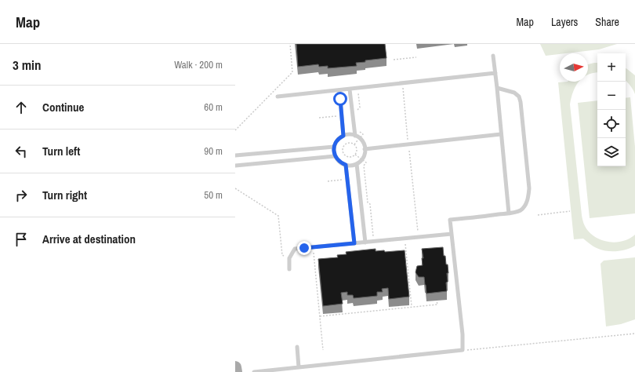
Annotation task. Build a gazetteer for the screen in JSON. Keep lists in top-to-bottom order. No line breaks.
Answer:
{"north":"right","page":{"header":"Map","nav":["Map","Layers","Share"],"heading":["3 min","Walk · 200 m"],"map_buttons":["+","−"],"list":[["Continue","60 m"],["Turn left","90 m"],["Turn right","50 m"],"Arrive at destination"]}}
